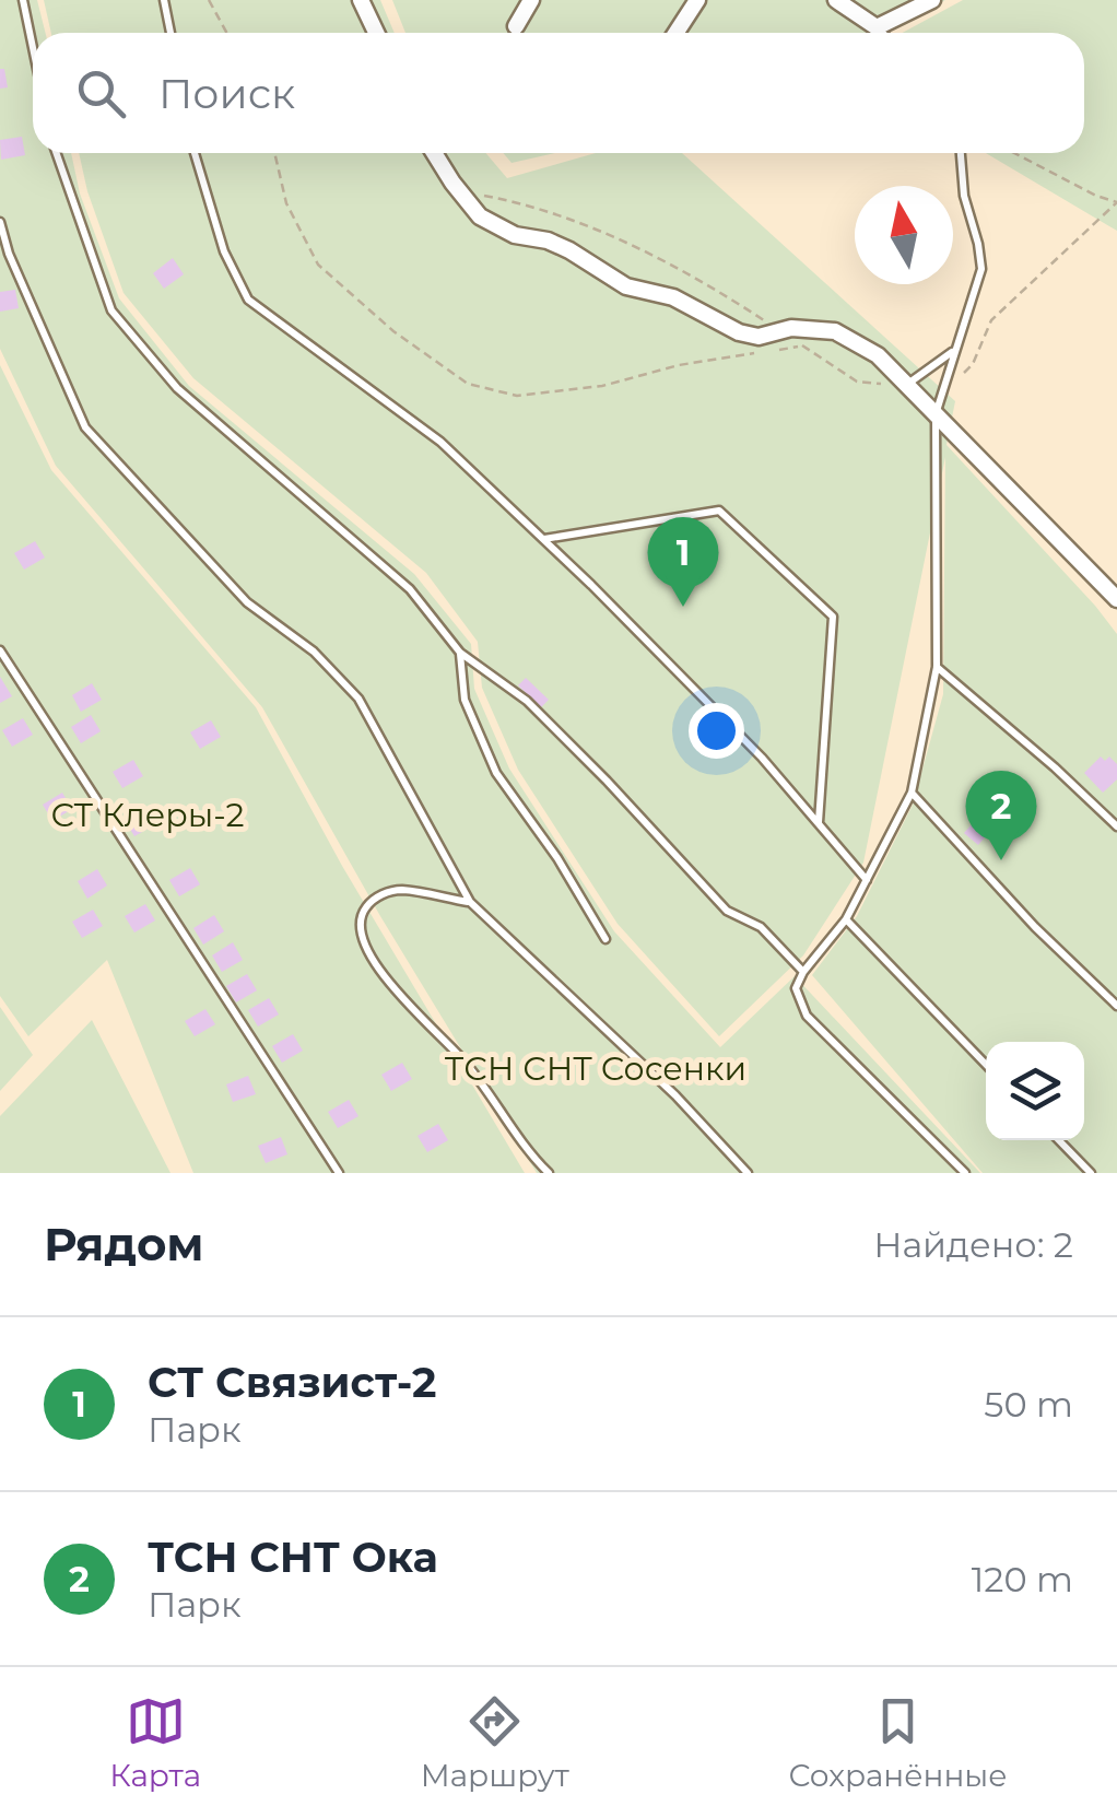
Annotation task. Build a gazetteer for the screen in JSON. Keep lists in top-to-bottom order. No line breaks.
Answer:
{"parks":["СТ Клеры-2","ТСН СНТ Сосенки"],"north":"top","page":{"search":"Поиск","pins":["1","2"],"heading":["Рядом","Найдено: 2"],"list":[{"mark":"1","name":"СТ Связист-2","note":"Парк","value":"50 m"},{"mark":"2","name":"ТСН СНТ Ока","note":"Парк","value":"120 m"}],"nav":["Карта","Маршрут","Сохранённые"]}}
